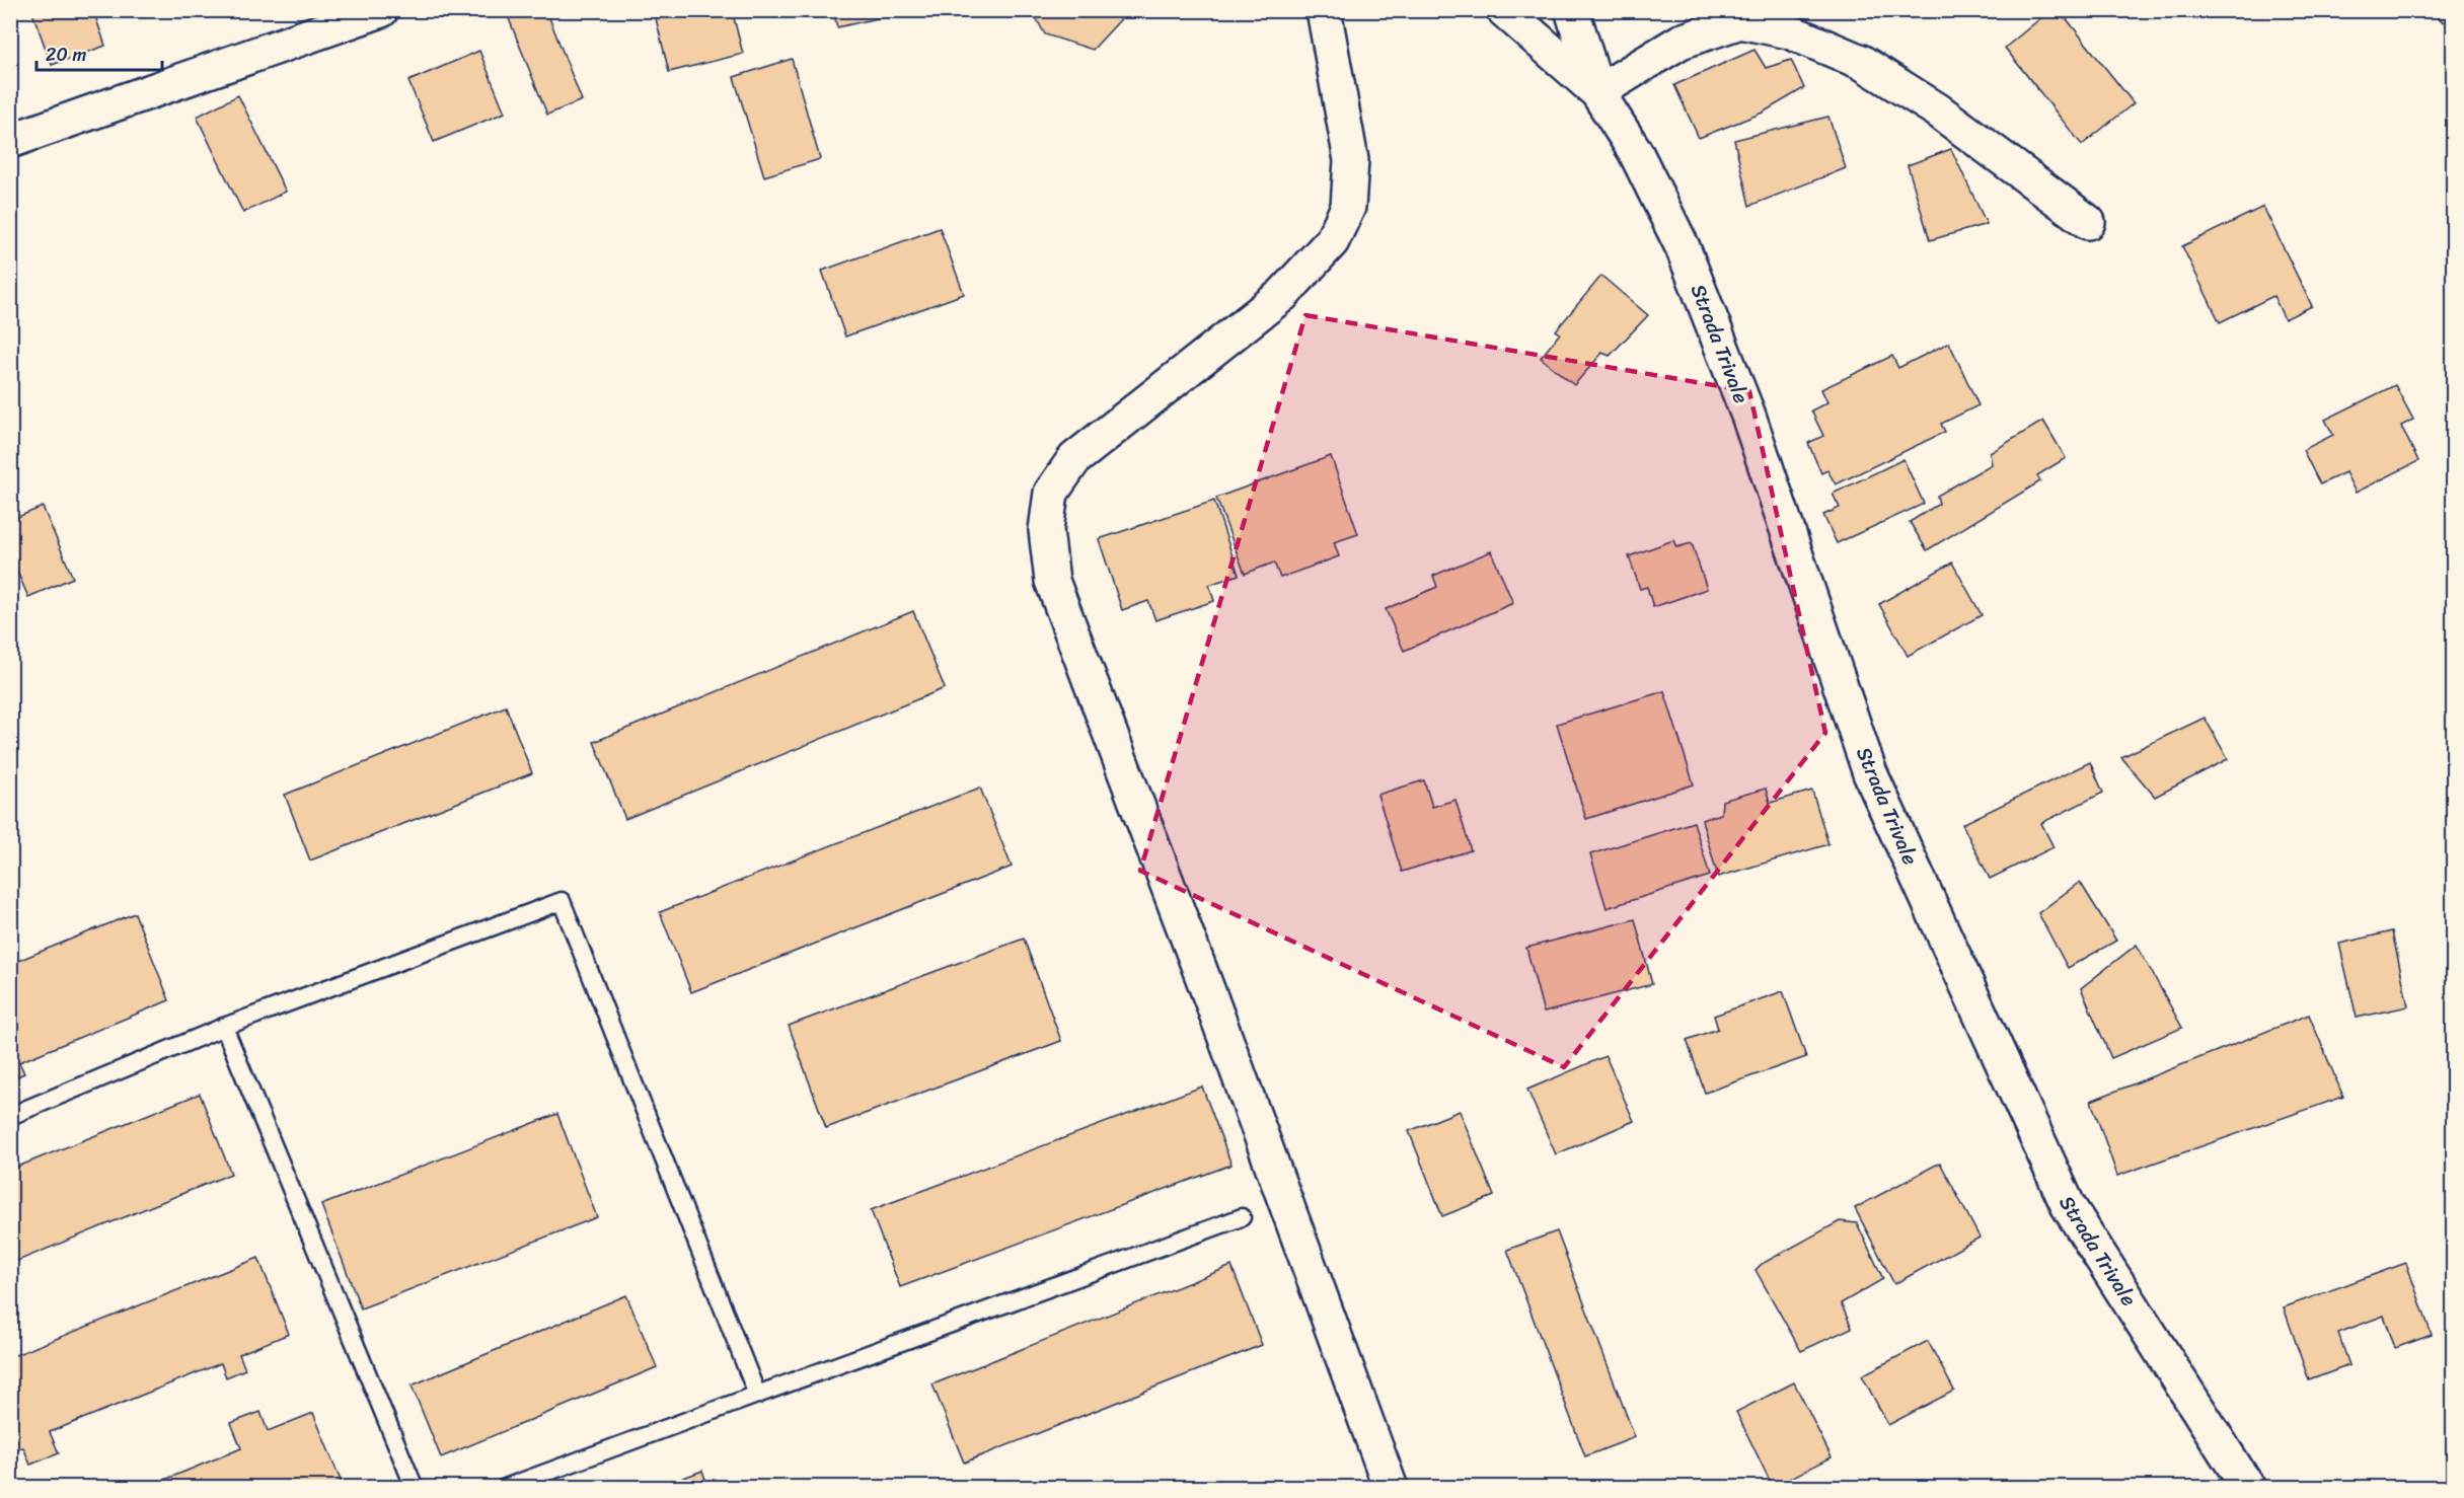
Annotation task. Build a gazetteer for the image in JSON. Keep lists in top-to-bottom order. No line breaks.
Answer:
{"streets":{"street":["Strada Trivale"]},"scale_bar":"20 m"}
